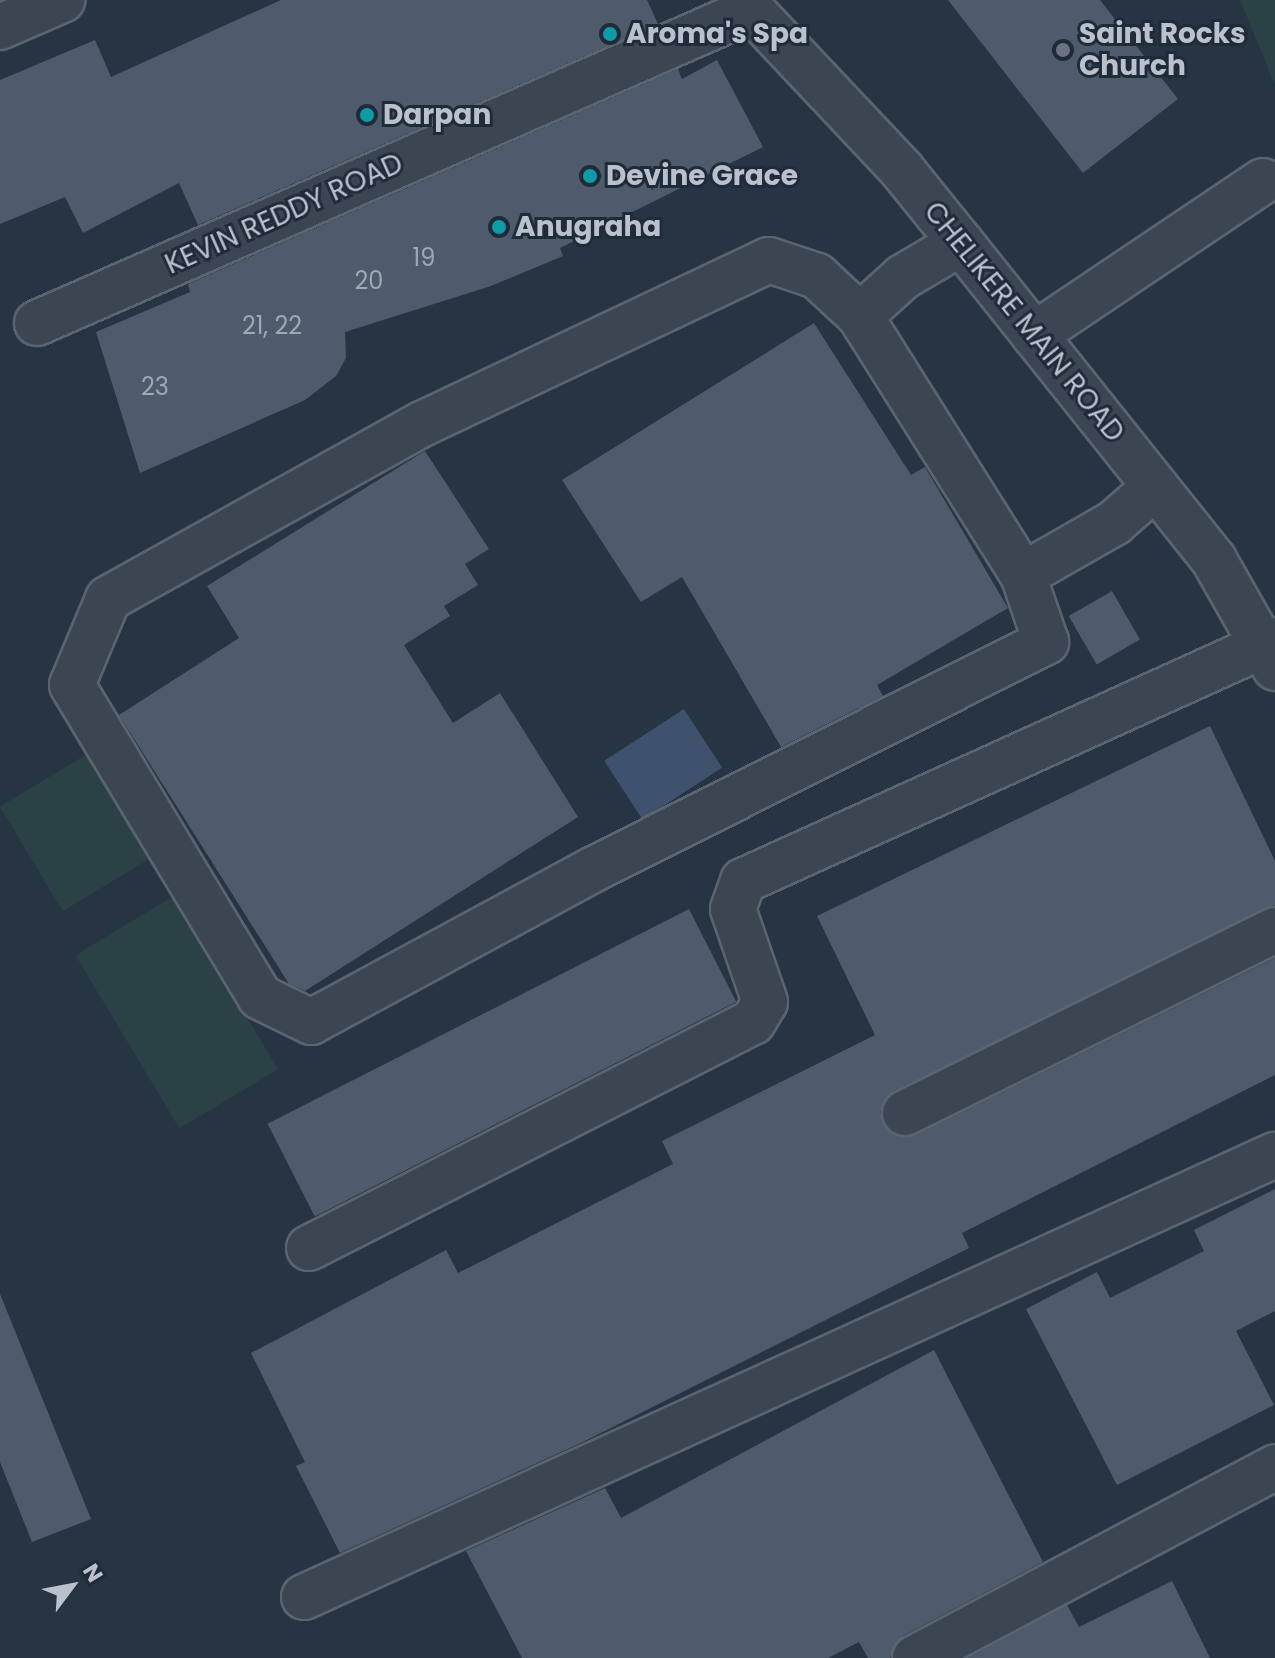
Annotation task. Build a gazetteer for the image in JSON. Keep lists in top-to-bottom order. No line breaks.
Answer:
{"streets":{"street":["KEVIN REDDY ROAD","CHELIKERE MAIN ROAD"]},"crossings":[["KEVIN REDDY ROAD","CHELIKERE MAIN ROAD"]],"places":["Aroma's Spa","Saint Rocks Church","Darpan","Devine Grace","Anugraha"],"house_numbers":["19","20","21, 22","23"],"north":"top right"}
